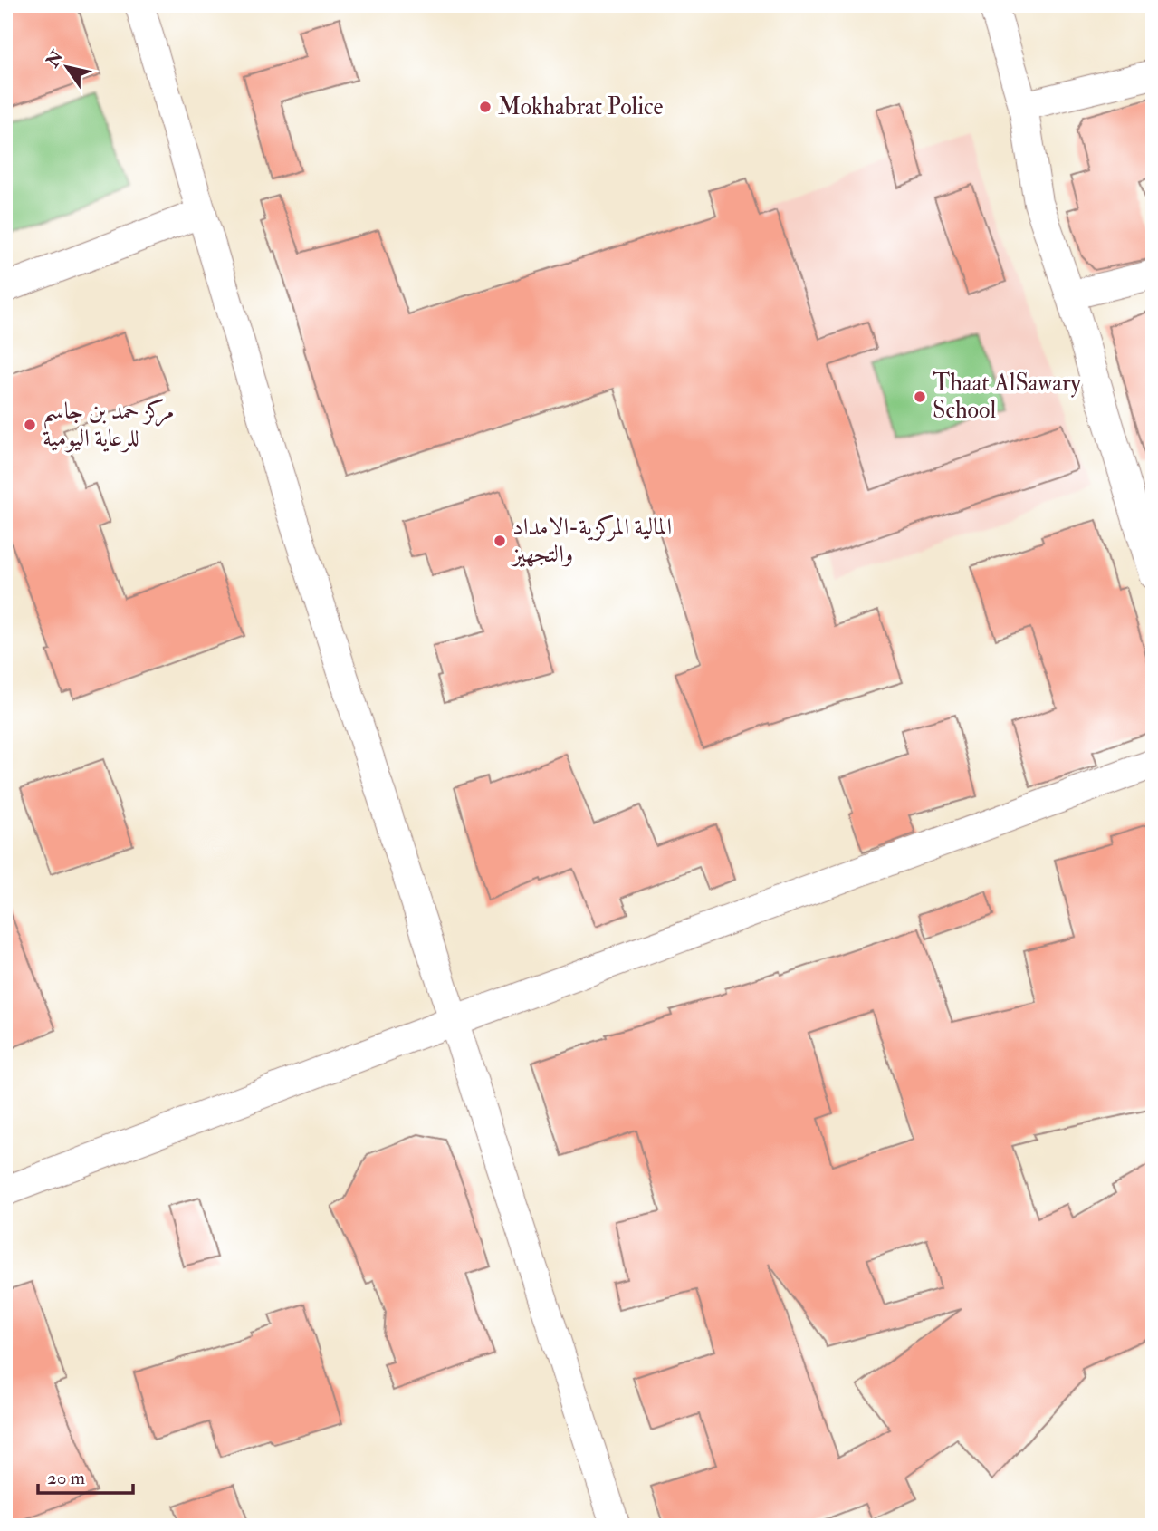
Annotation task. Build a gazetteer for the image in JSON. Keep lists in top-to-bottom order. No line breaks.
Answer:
{"places":["Mokhabrat Police","Thaat AlSawary School","مركز حمد بن جاسم للرعاية اليومية","المالية المركزية-الامداد والتجهيز"],"scale_bar":"20 m","north":"top left"}
